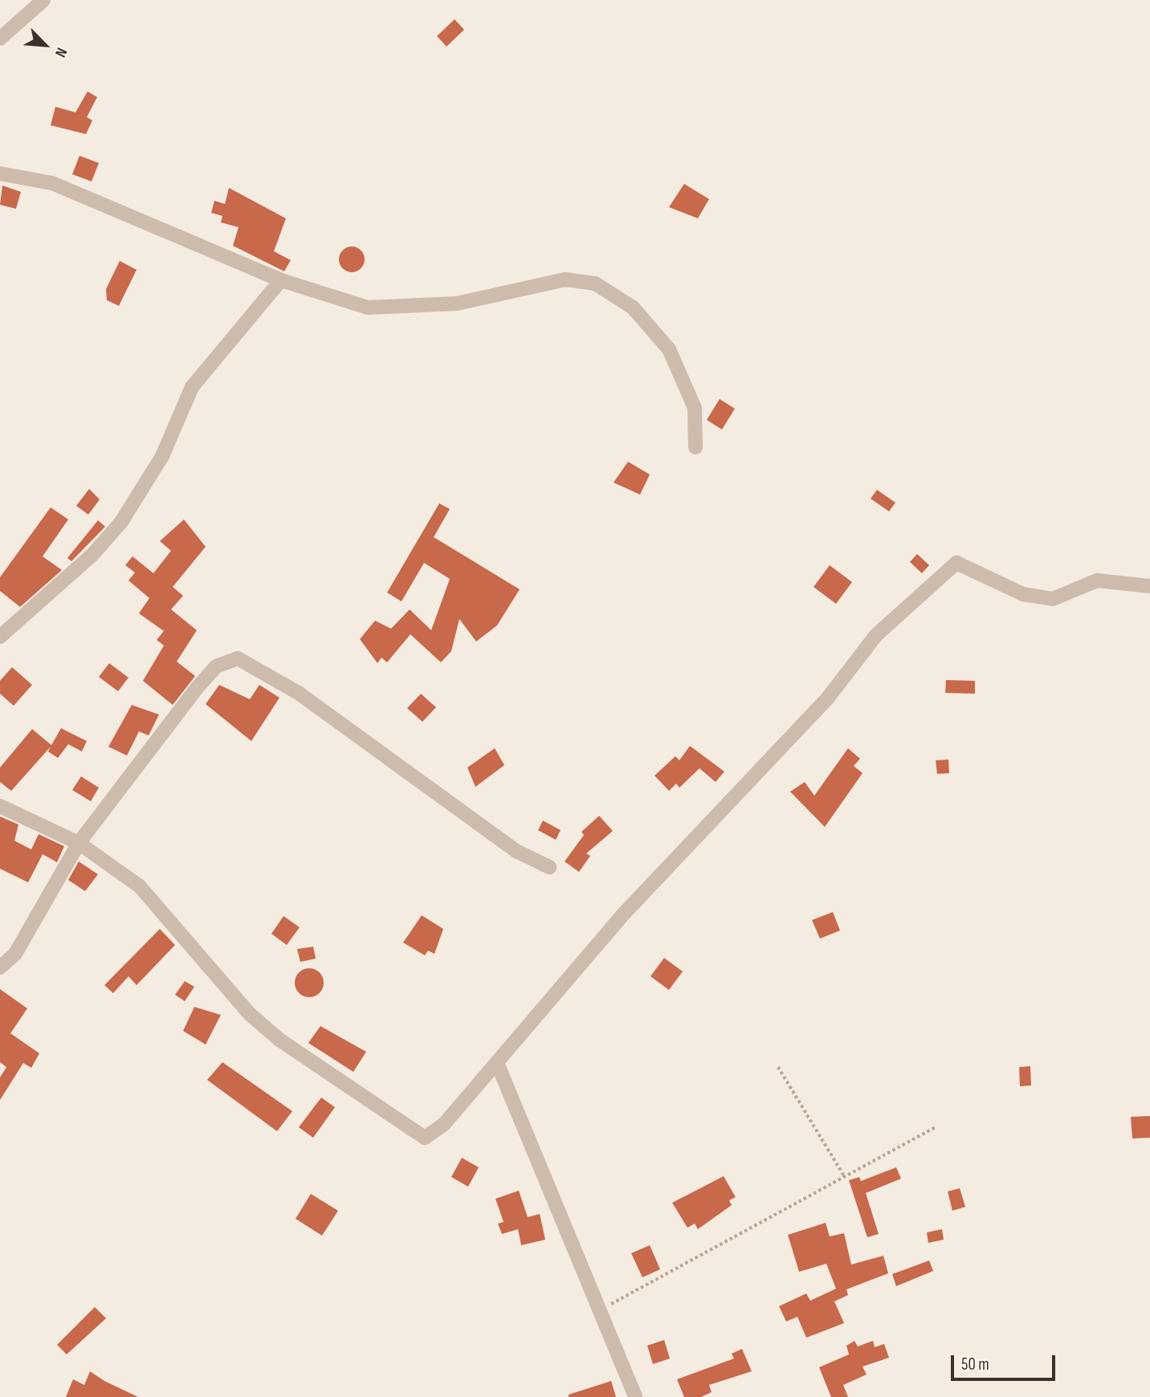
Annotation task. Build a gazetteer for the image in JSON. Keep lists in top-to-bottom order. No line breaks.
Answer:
{"scale_bar":"50 m","north":"bottom right"}
